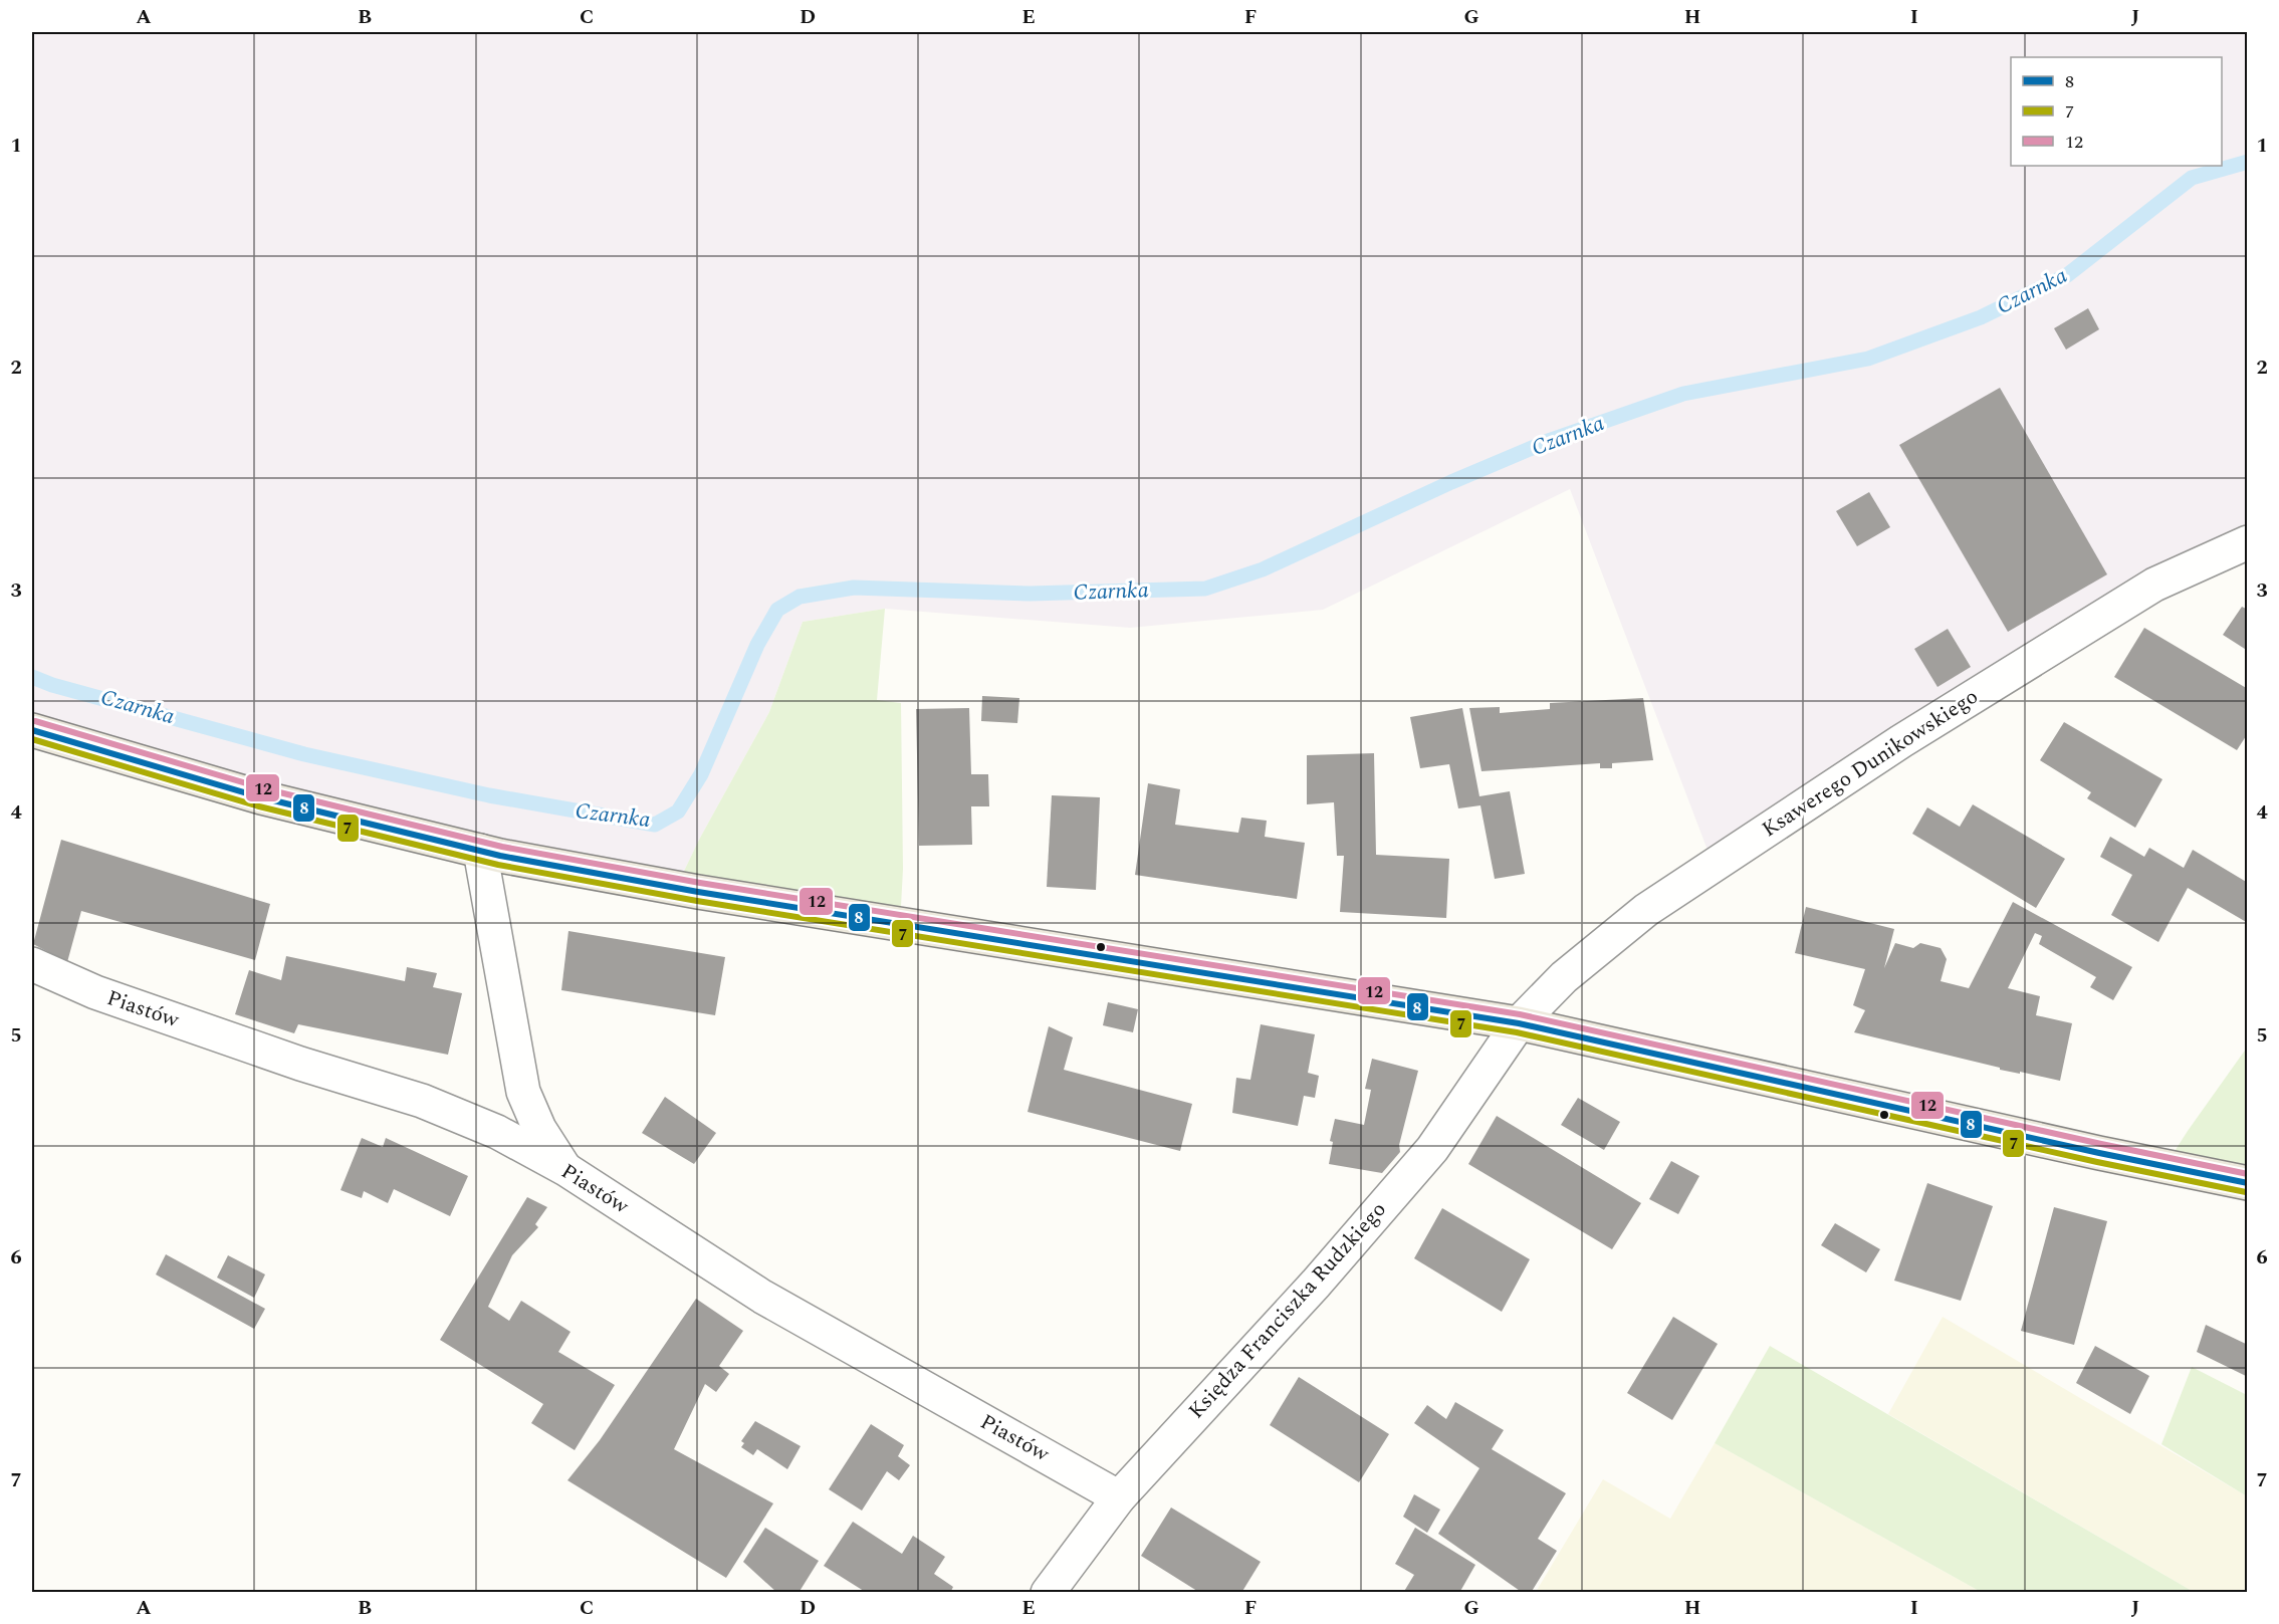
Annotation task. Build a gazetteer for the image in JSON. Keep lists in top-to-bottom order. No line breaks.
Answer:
{"streets":{"street":["Ksawerego Dunikowskiego","Piastów","Księdza Franciszka Rudzkiego"]},"crossings":[["Ksawerego Dunikowskiego","Księdza Franciszka Rudzkiego"],["Piastów","Księdza Franciszka Rudzkiego"]],"water":["Czarnka"],"lines":["transit line 12","transit line 8","transit line 7"],"legend":["8","7","12"],"grid":{"columns":["A","B","C","D","E","F","G","H","I","J"],"rows":["1","2","3","4","5","6","7"]}}
